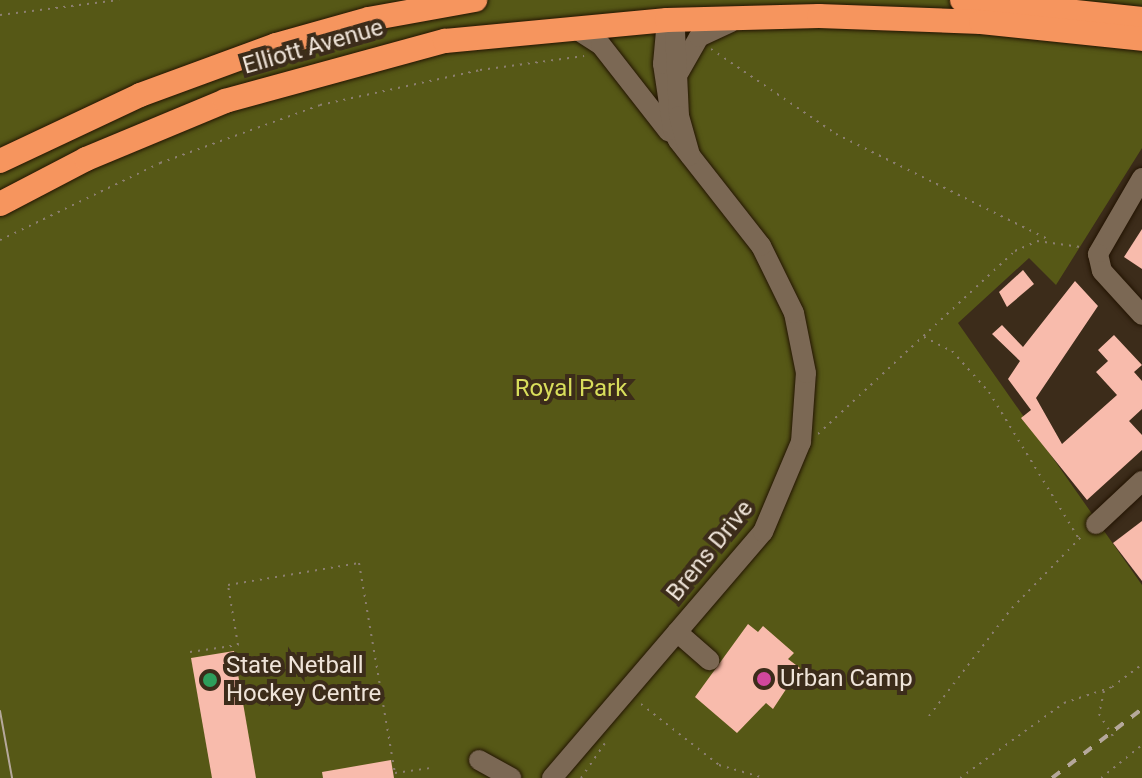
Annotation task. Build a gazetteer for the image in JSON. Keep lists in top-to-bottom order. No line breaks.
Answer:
{"streets":{"highway":["Elliott Avenue"],"street":["Brens Drive"]},"crossings":[["Elliott Avenue","Brens Drive"]],"parks":["Royal Park"],"places":["Urban Camp","State Netball Hockey Centre"]}
